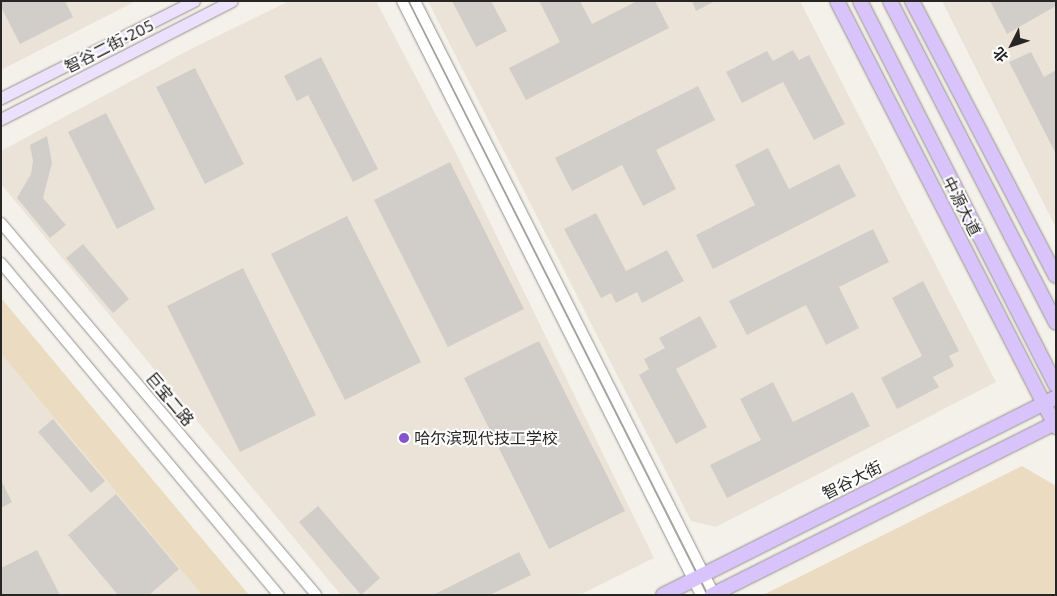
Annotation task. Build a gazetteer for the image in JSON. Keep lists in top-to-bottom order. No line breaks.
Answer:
{"streets":{"main road":["智谷二街•205","中源大道","智谷大街"],"street":["巨宝二路"]},"crossings":[["中源大道","智谷大街"]],"places":["哈尔滨现代技工学校"],"north":"bottom left"}
